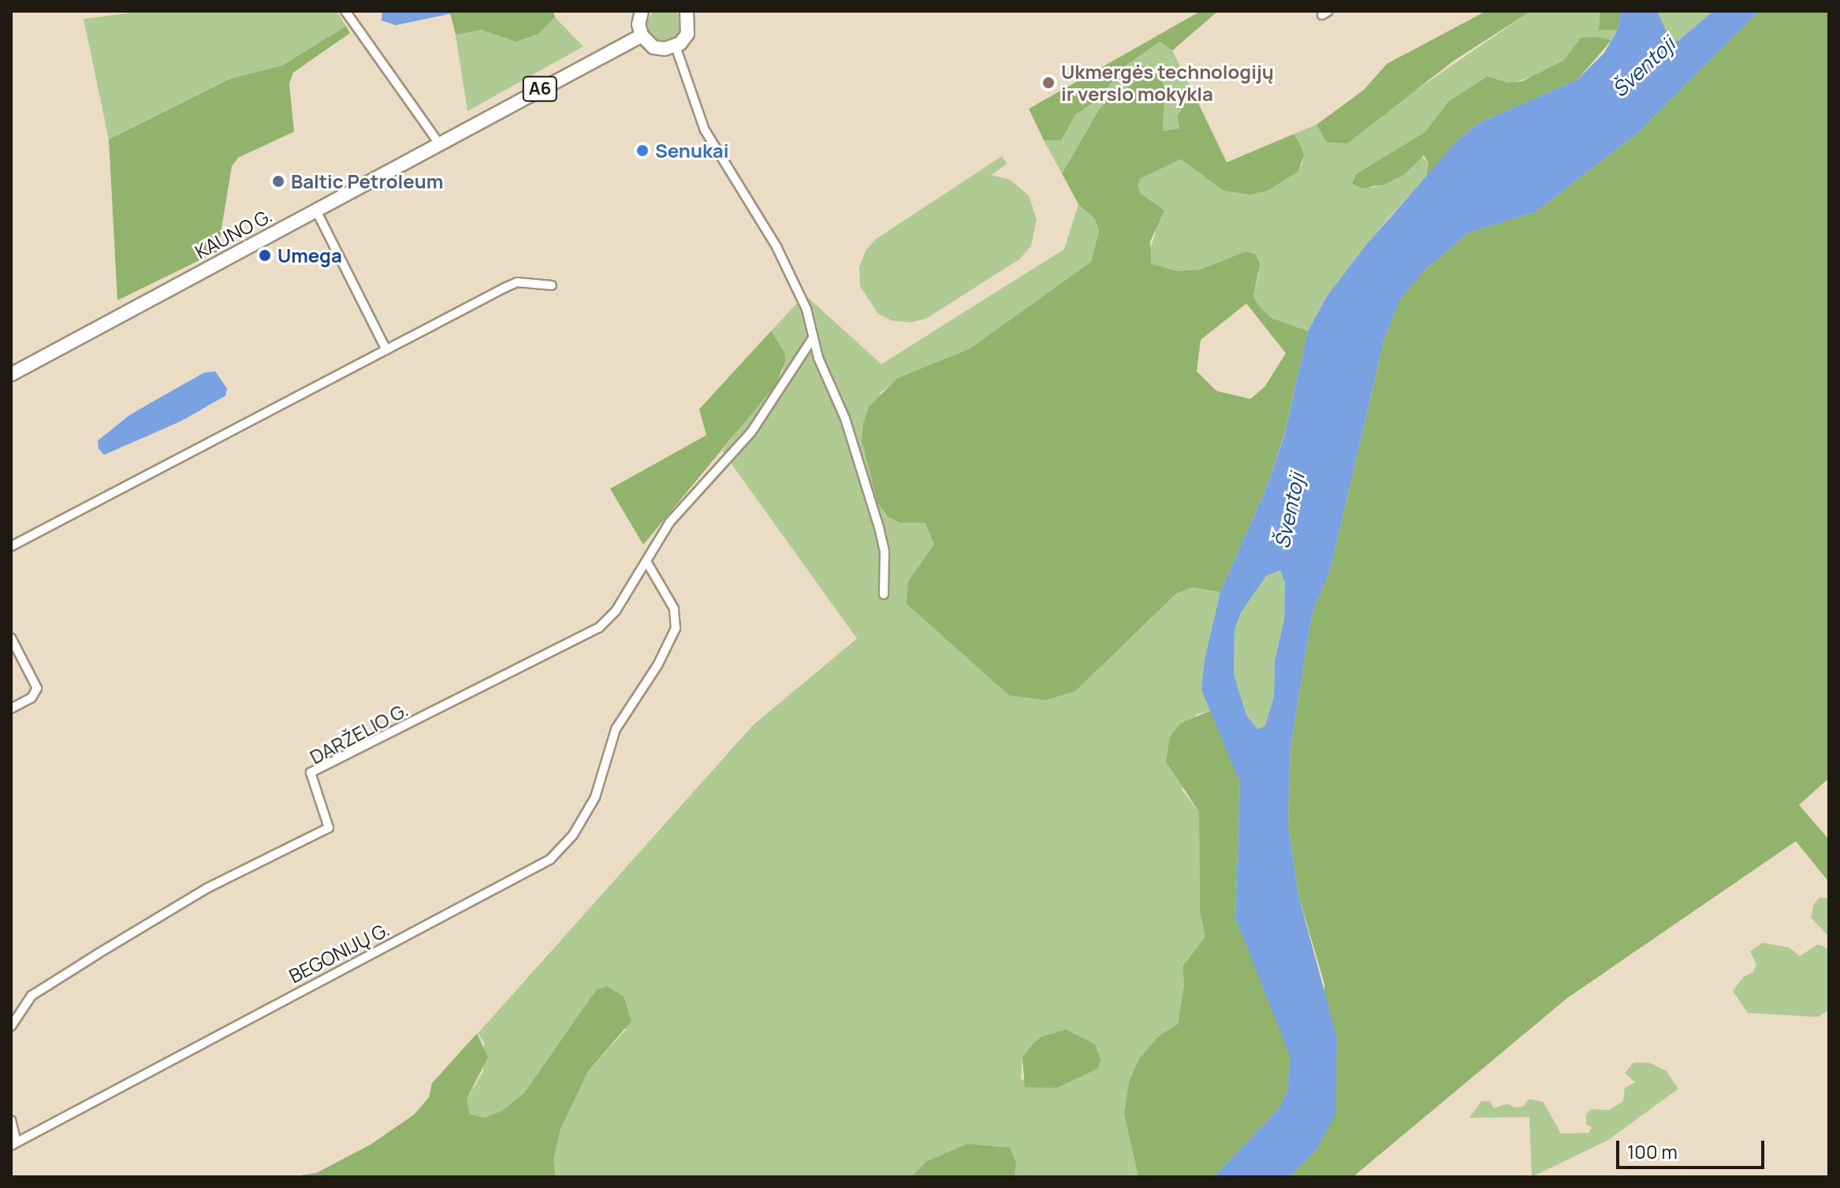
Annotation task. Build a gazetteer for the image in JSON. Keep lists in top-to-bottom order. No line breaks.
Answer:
{"streets":{"main road":["A6","KAUNO G."],"street":["DARŽELIO G.","BEGONIJŲ G."]},"crossings":[["DARŽELIO G.","BEGONIJŲ G."]],"water":["Šventoji"],"places":["Ukmergės technologijų ir verslo mokykla","Senukai","Baltic Petroleum","Umega"],"scale_bar":"100 m"}
